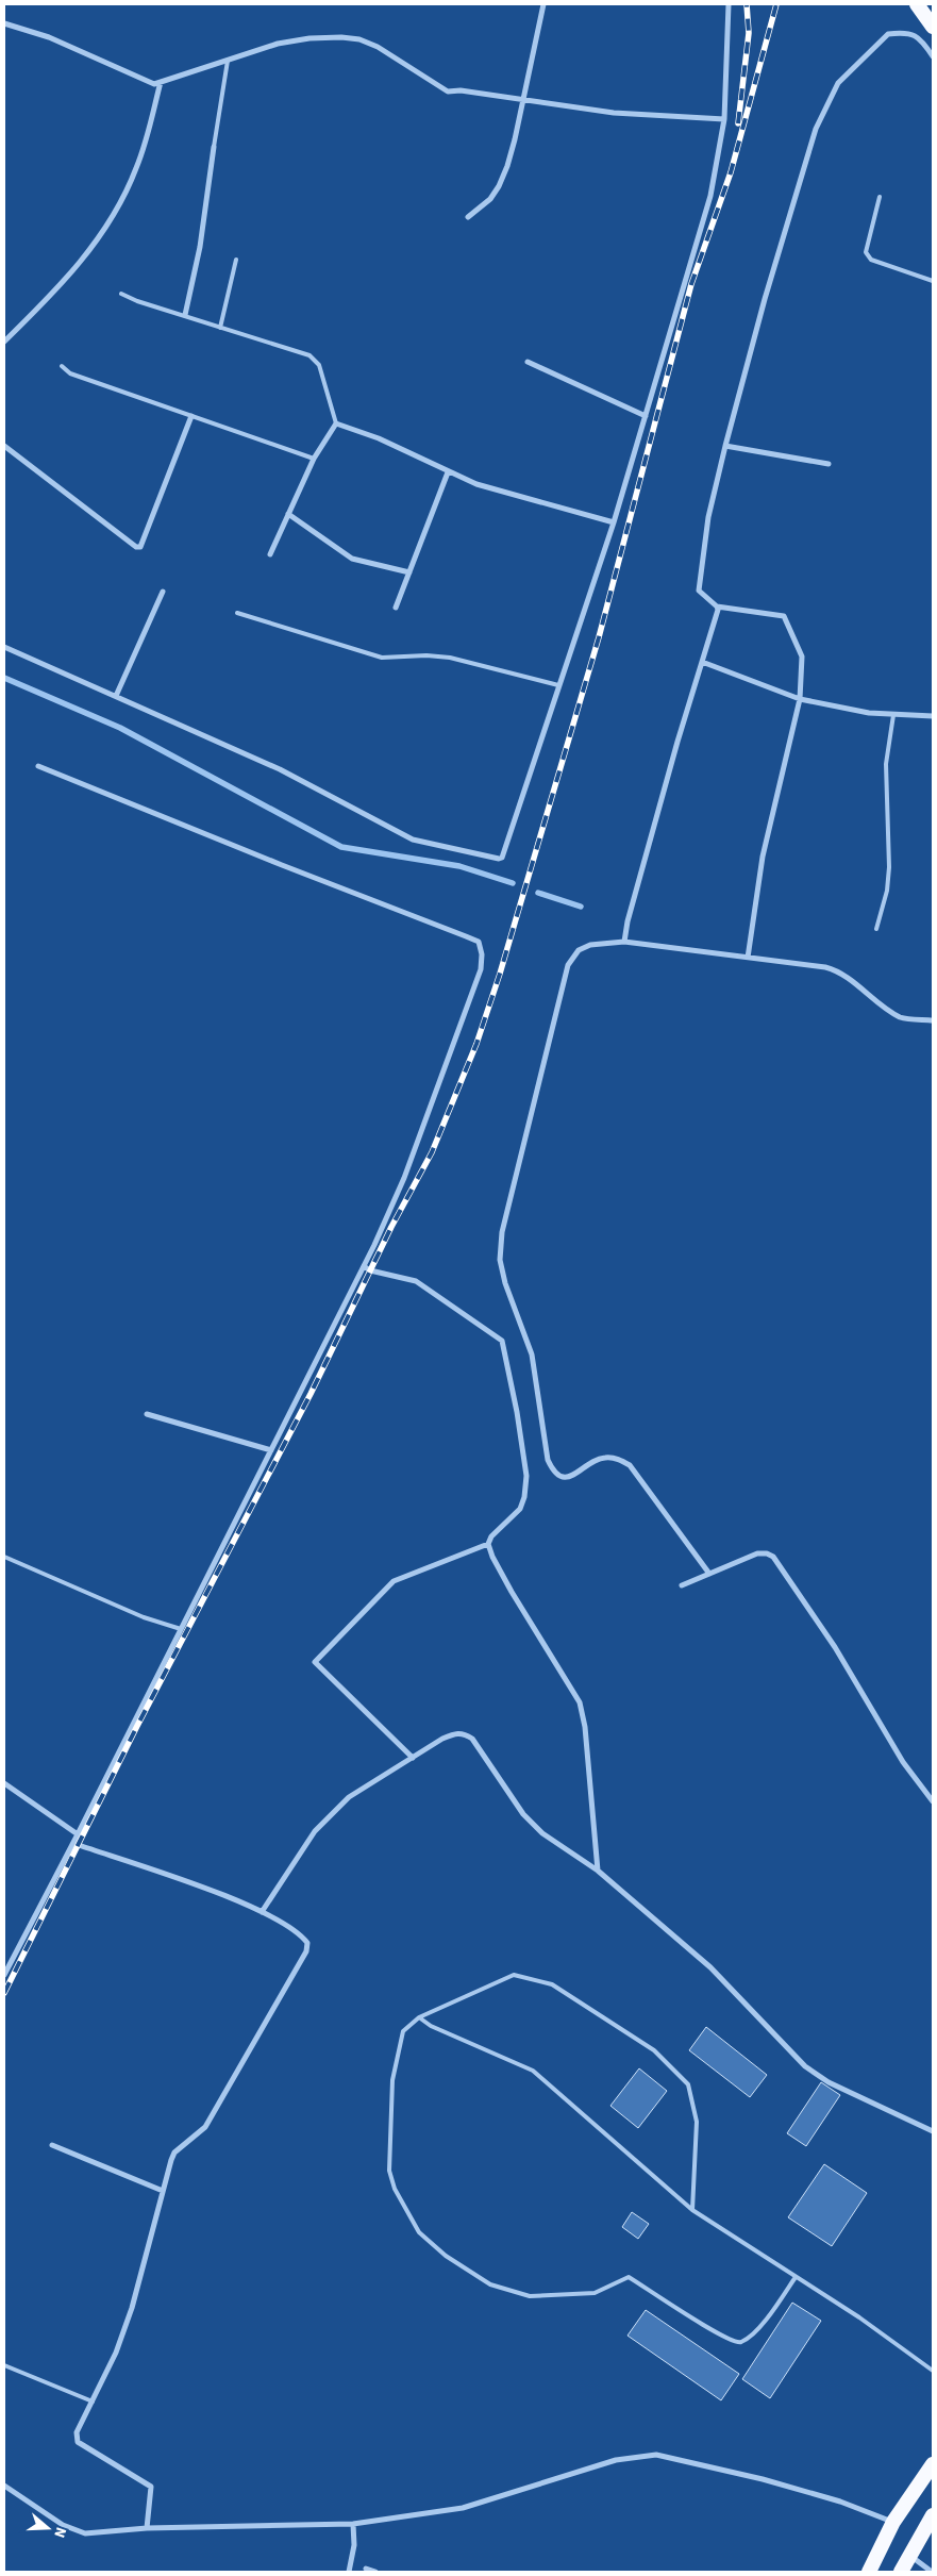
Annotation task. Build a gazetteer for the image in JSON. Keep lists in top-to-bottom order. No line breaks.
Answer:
{"north":"right"}
